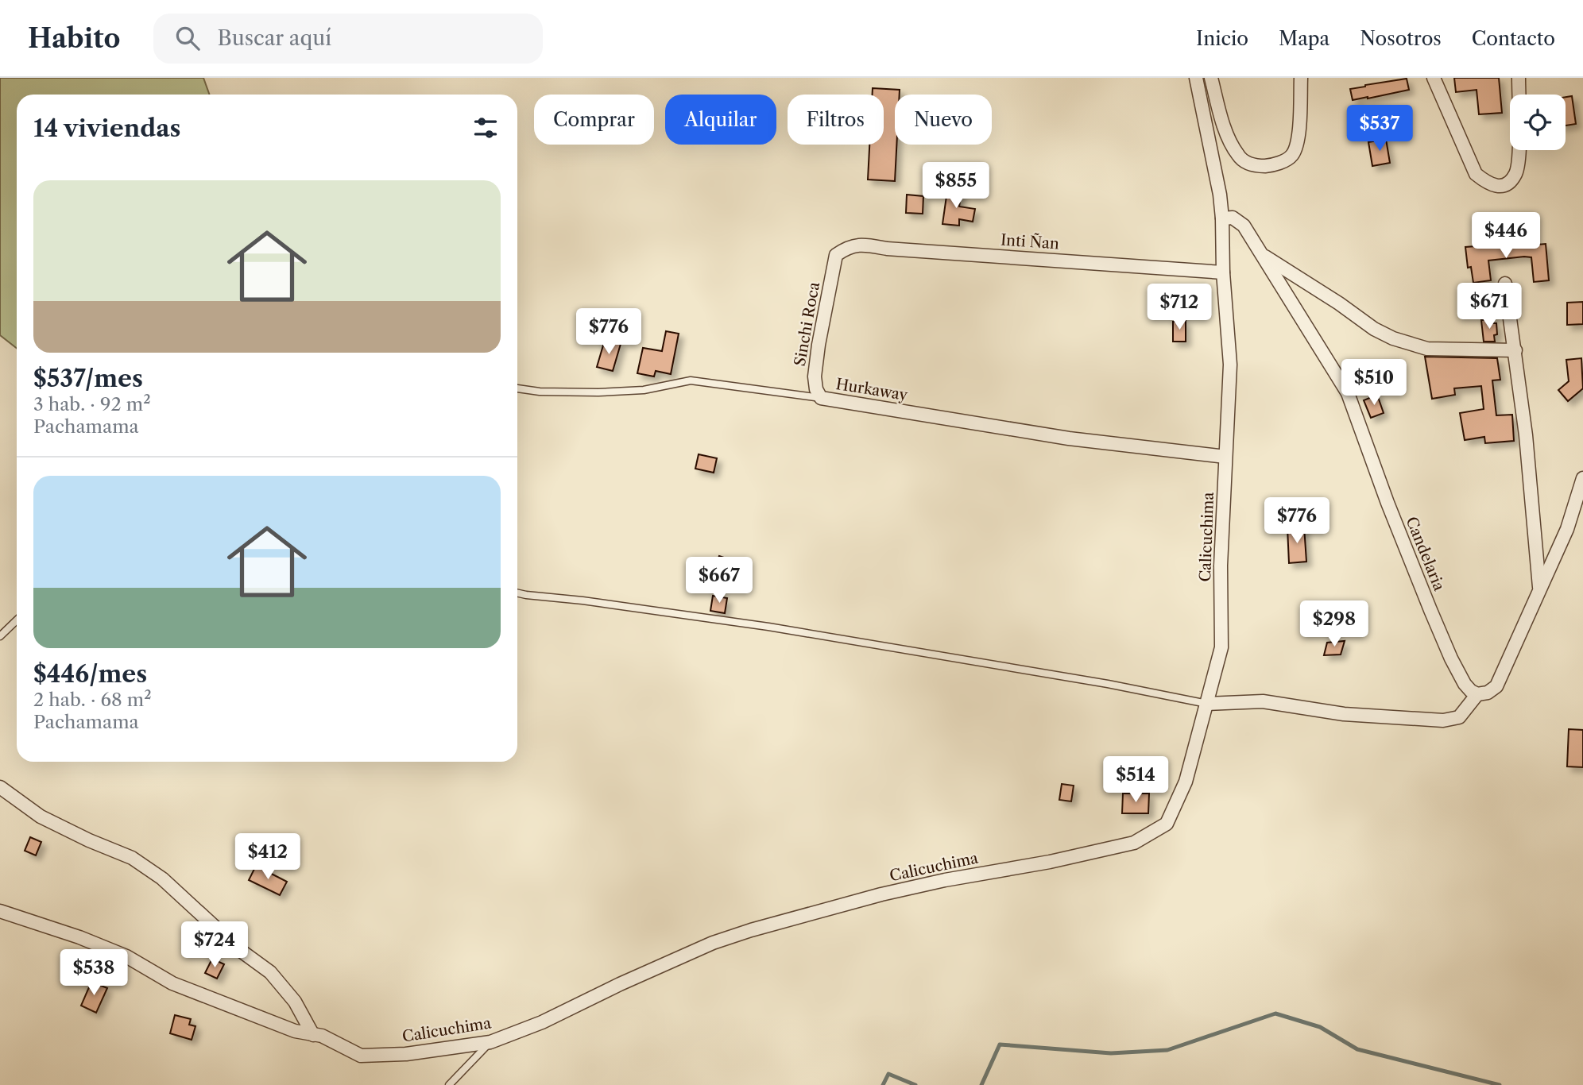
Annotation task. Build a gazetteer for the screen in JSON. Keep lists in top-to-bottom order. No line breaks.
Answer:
{"streets":{"street":["Inti Ñan","Sinchi Roca","Hurkaway","Calicuchima","Candelaria"]},"crossings":[["Inti Ñan","Sinchi Roca"],["Inti Ñan","Calicuchima"],["Sinchi Roca","Hurkaway"],["Hurkaway","Calicuchima"],["Calicuchima","Candelaria"]],"page":{"header":"Habito","search":"Buscar aquí","nav":["Inicio","Mapa","Nosotros","Contacto"],"chip":["Comprar","Alquilar","Filtros","Nuevo"],"heading":"14 viviendas","price":["$537","$855","$446","$671","$712","$776","$510","$776","$667","$298","$514","$412","$724","$538"],"list":[{"name":"$537/mes","note":"3 hab. · 92 m² · Pachamama"},{"name":"$446/mes","note":"2 hab. · 68 m² · Pachamama"}]}}
